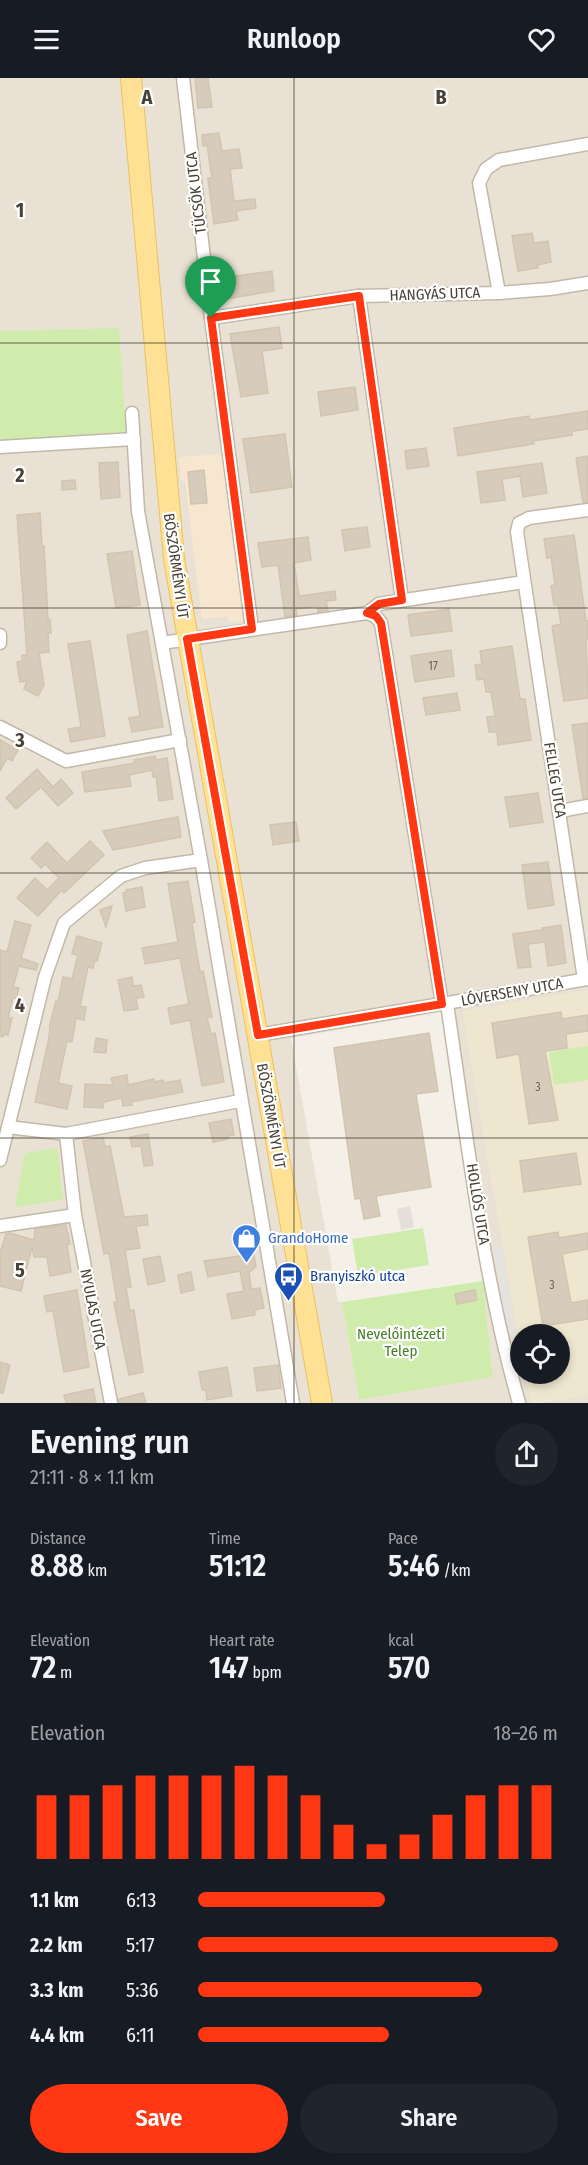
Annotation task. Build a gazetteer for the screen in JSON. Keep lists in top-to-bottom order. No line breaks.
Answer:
{"streets":{"main road":["BÖSZÖRMÉNYI ÚT"],"street":["TÜCSÖK UTCA","HANGYÁS UTCA","FELLEG UTCA","LÓVERSENY UTCA","HOLLÓS UTCA","NYULAS UTCA"]},"crossings":[["TÜCSÖK UTCA","HANGYÁS UTCA"],["BÖSZÖRMÉNYI ÚT","LÓVERSENY UTCA"],["FELLEG UTCA","LÓVERSENY UTCA"],["LÓVERSENY UTCA","HOLLÓS UTCA"]],"parks":["Nevelőintézeti Telep"],"places":{"shop":["GrandoHome"],"bus stop":["Branyiszkó utca"]},"house_numbers":["17","3","3"],"page":{"header":"Runloop","heading":["Evening run","21:11 · 8 × 1.1 km"],"stats":[["Distance","8.88 km"],["Time","51:12"],["Pace","5:46 /km"],["Elevation","72 m"],["Heart rate","147 bpm"],["kcal","570"]],"chart":["Elevation","18–26 m"],"list":[{"name":"1.1 km","note":"6:13"},{"name":"2.2 km","note":"5:17"},{"name":"3.3 km","note":"5:36"},{"name":"4.4 km","note":"6:11"}],"buttons":["Save","Share"]},"grid":{"columns":["A","B"],"rows":["1","2","3","4","5"]}}
